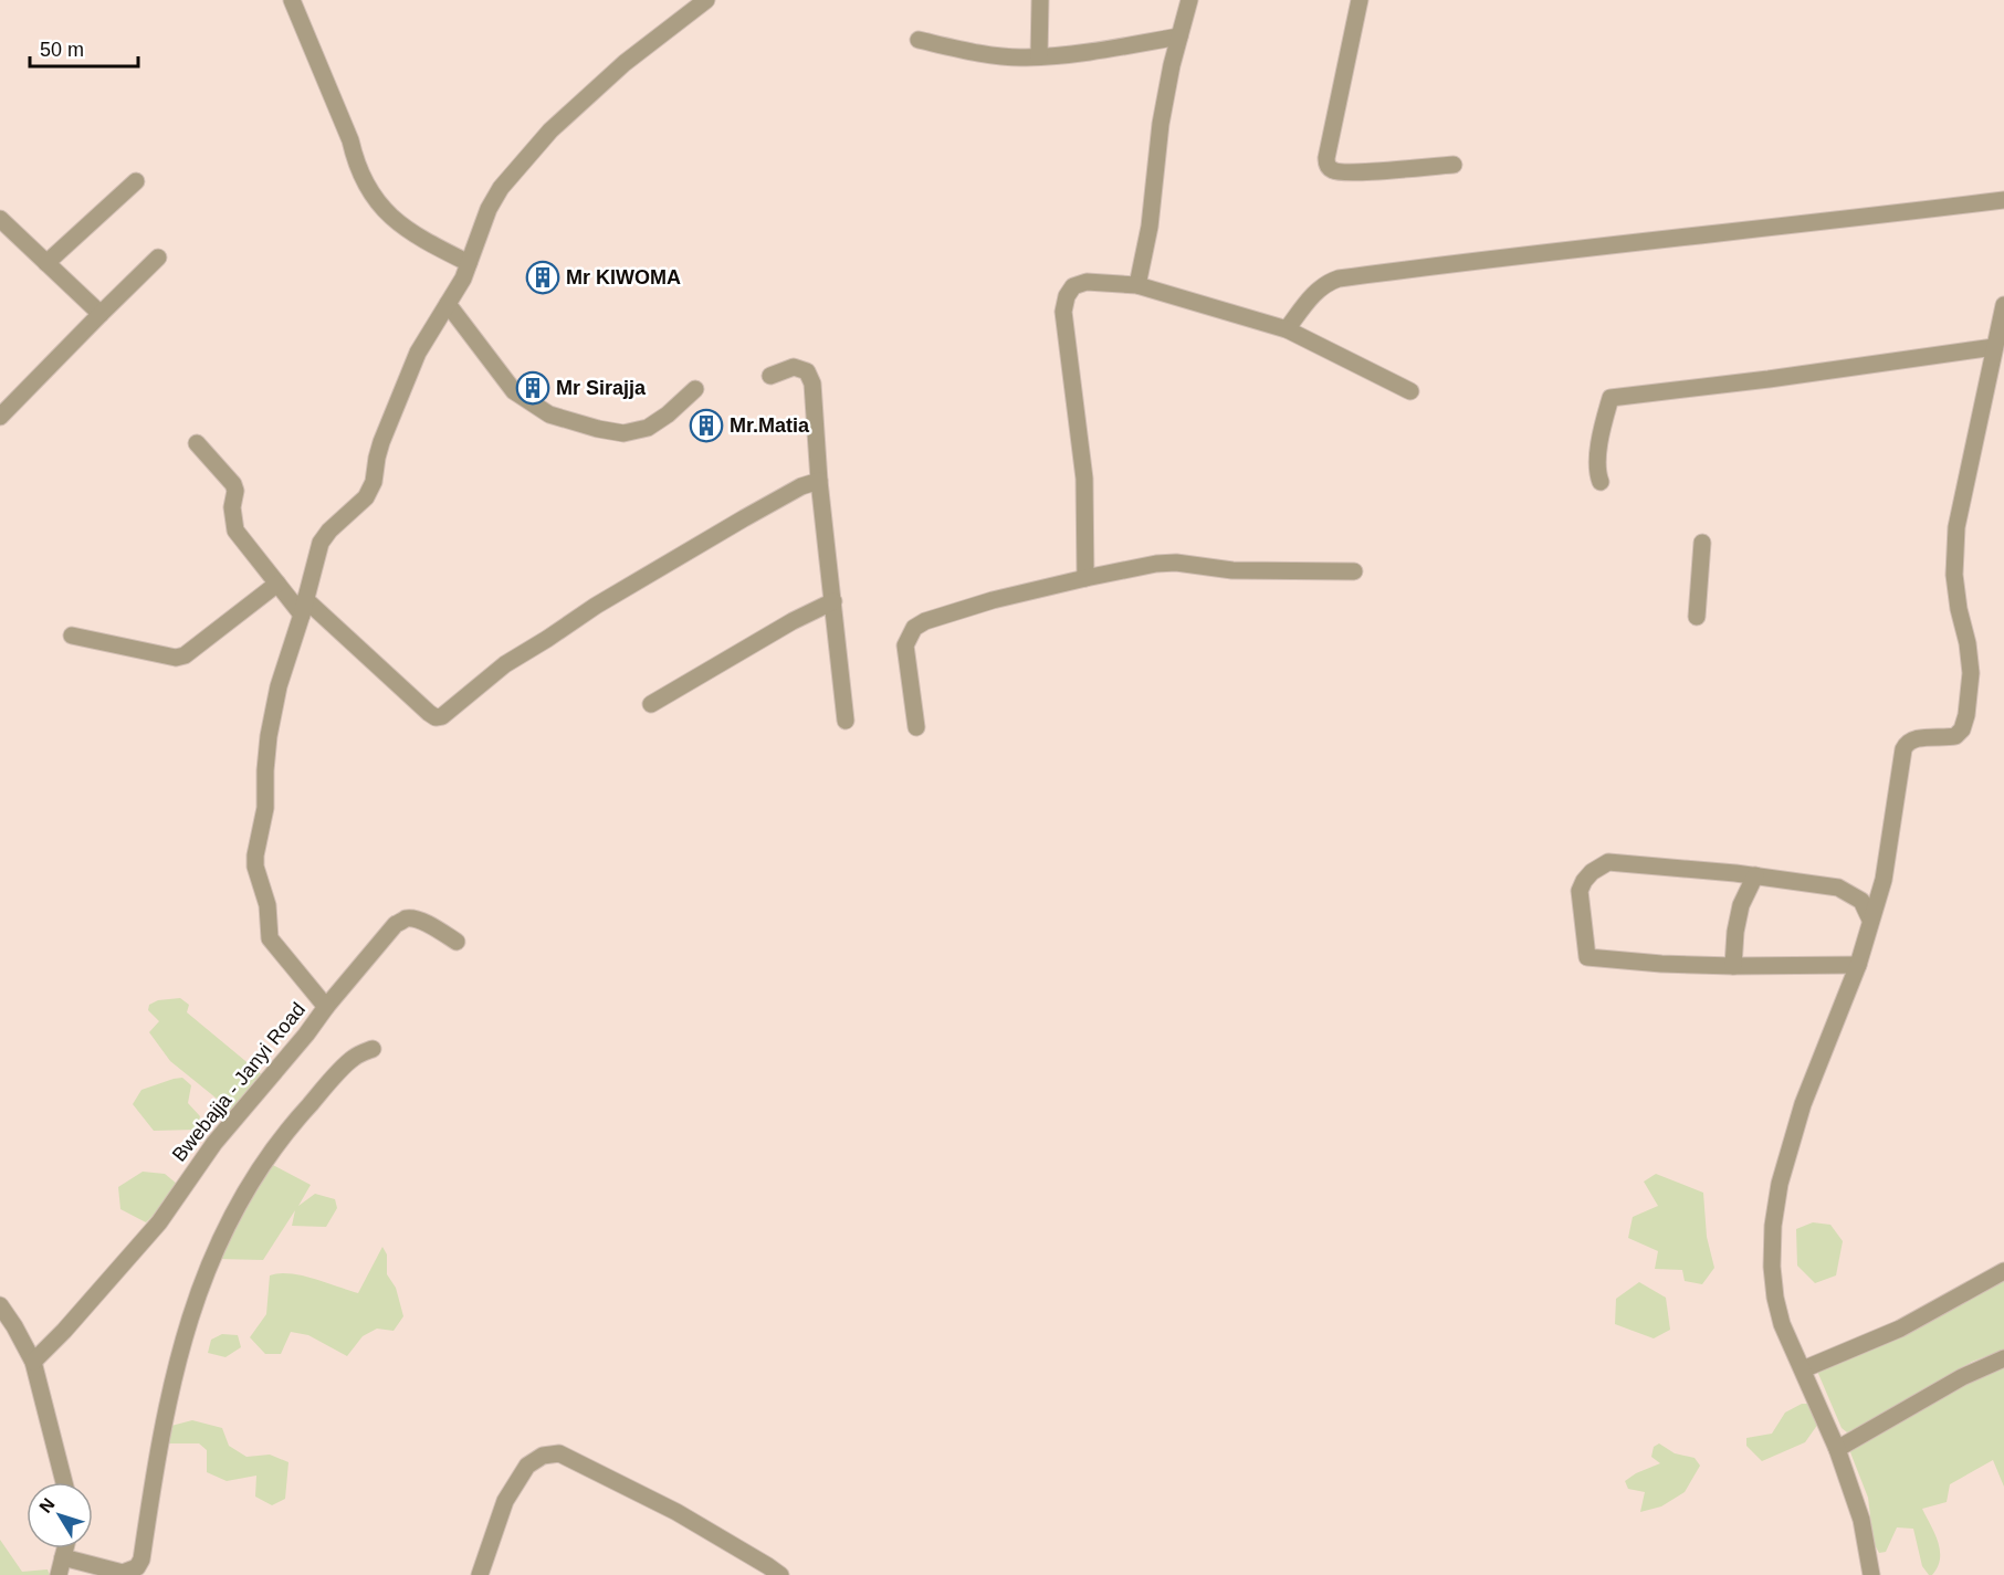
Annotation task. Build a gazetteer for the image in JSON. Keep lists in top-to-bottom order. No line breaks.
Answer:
{"streets":{"street":["Bwebajja - Janyi Road"]},"places":{"building":["Mr KIWOMA","Mr Sirajja","Mr.Matia"]},"scale_bar":"50 m","north":"top left"}
